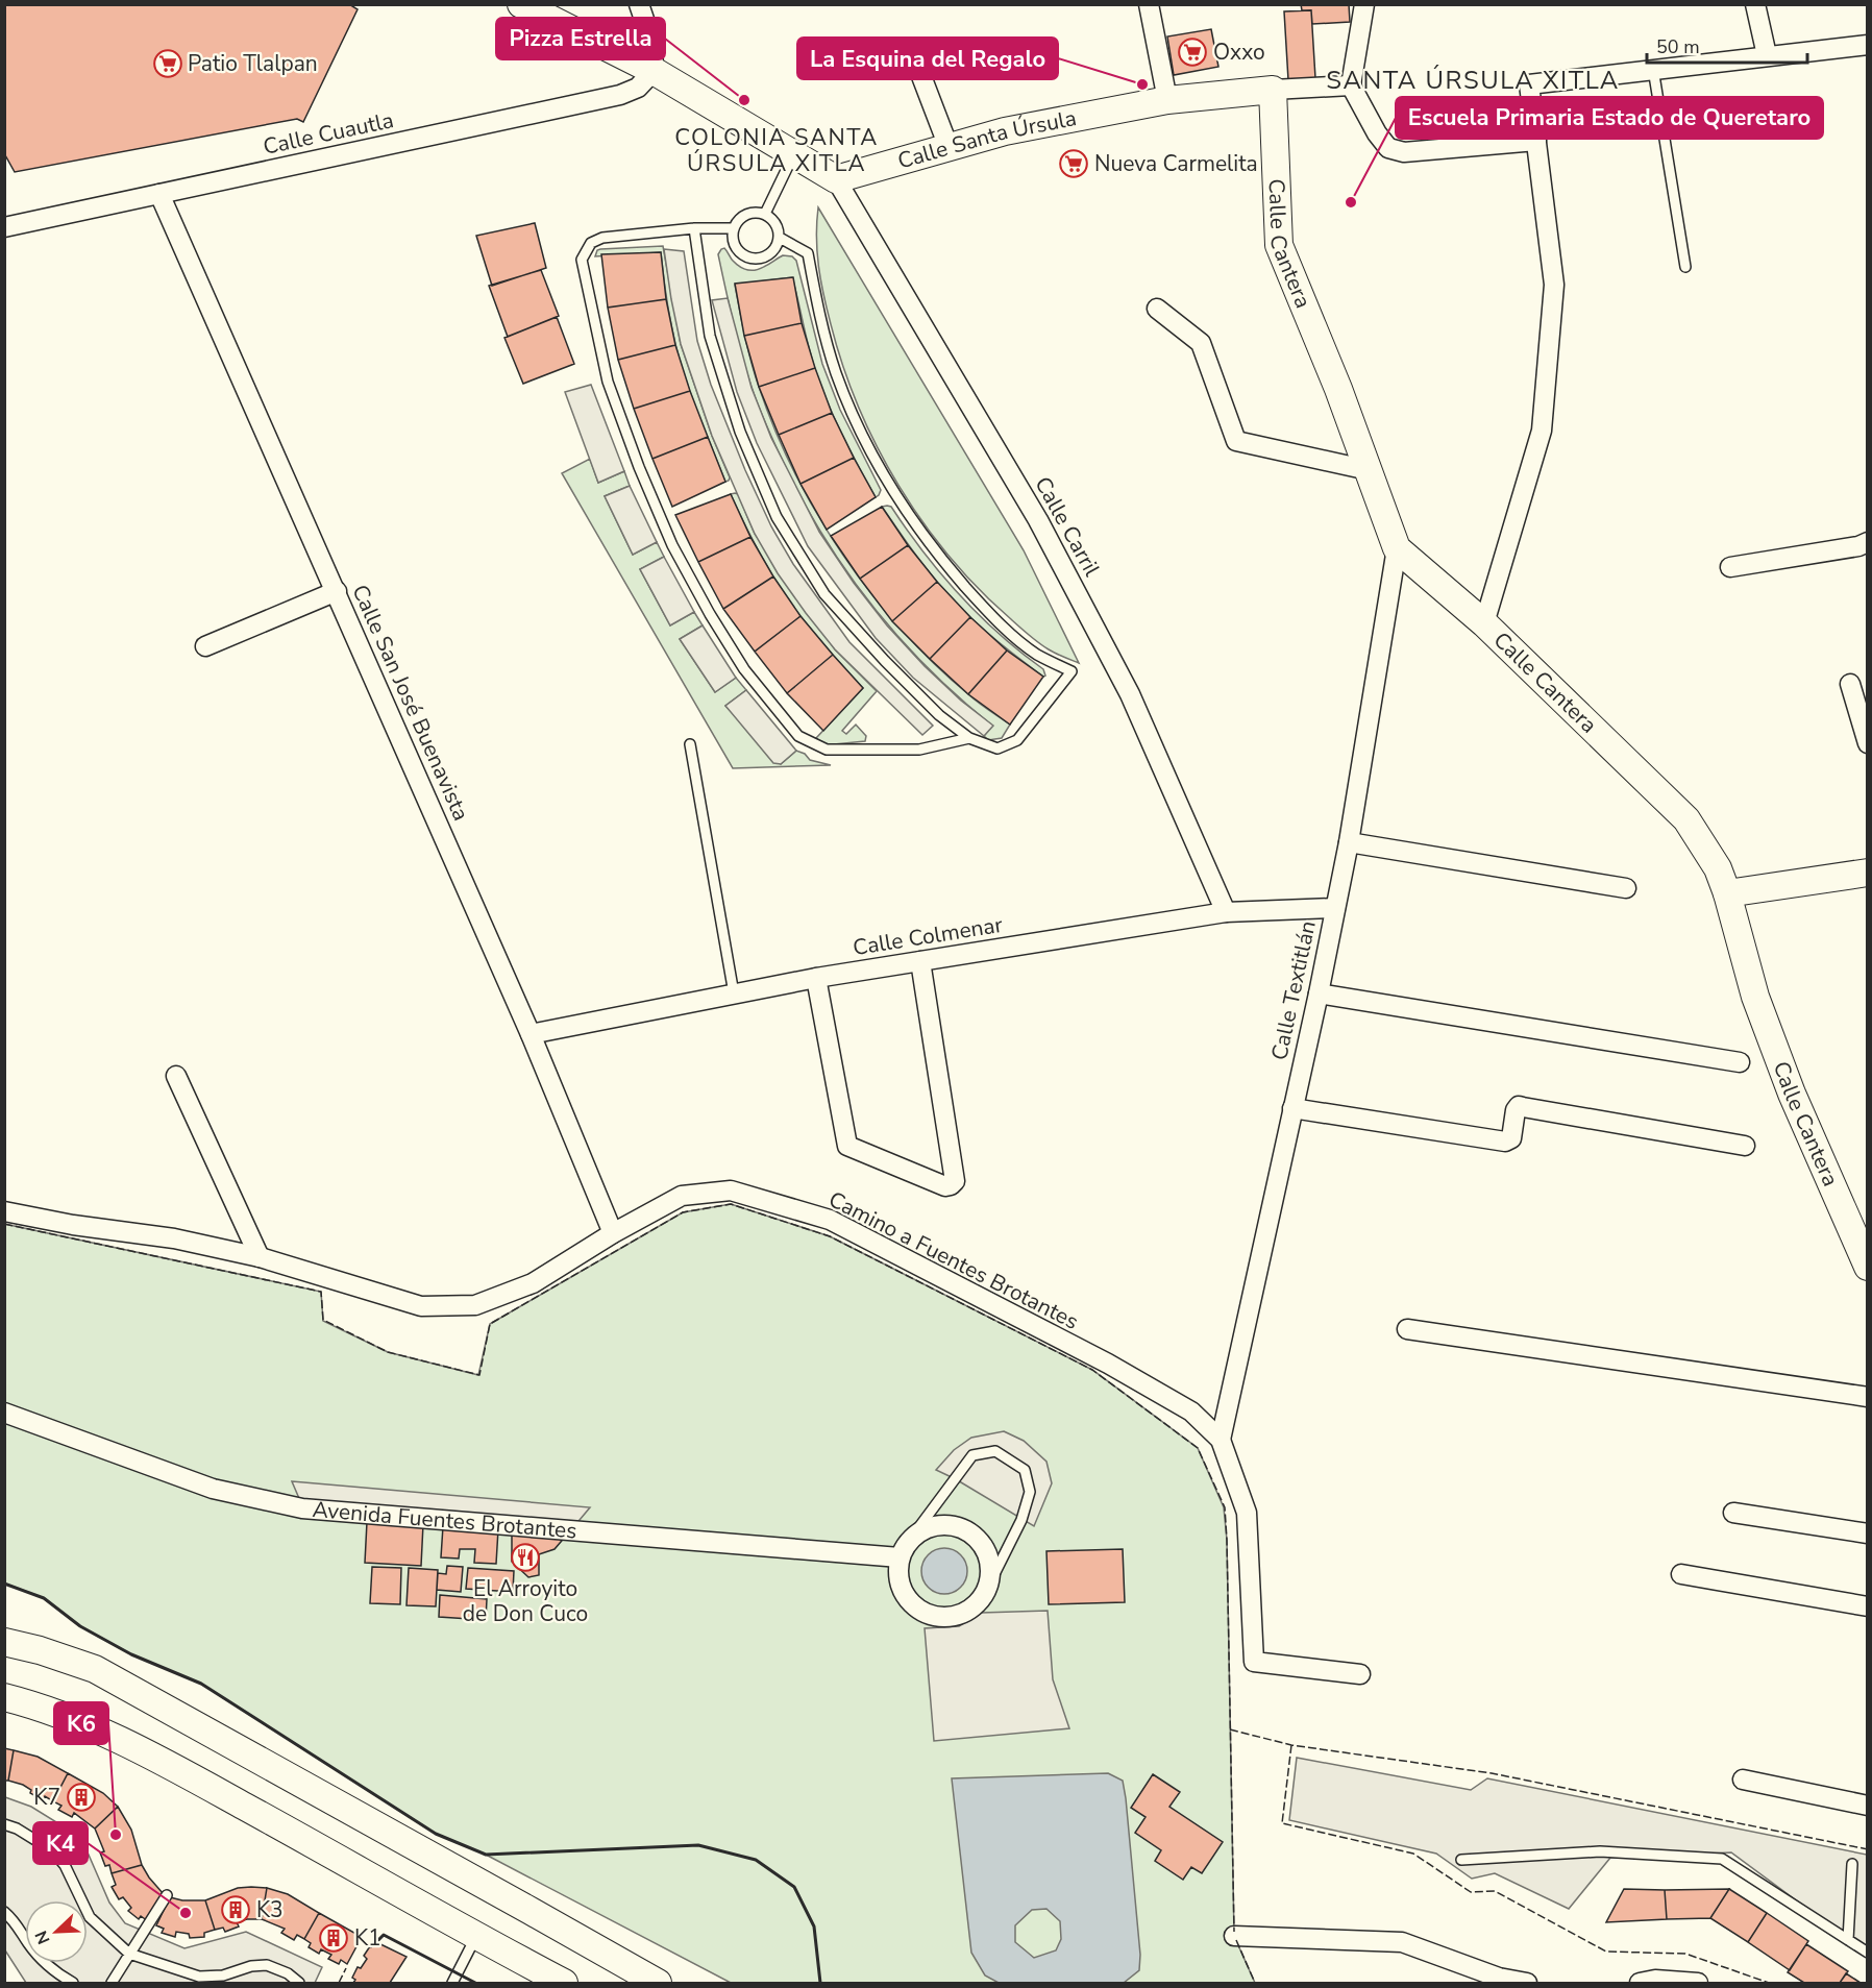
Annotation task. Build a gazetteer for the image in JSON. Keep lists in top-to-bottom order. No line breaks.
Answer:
{"streets":{"street":["Calle Cuautla","Calle Santa Úrsula","Calle Cantera","Calle Carril","Calle San José Buenavista","Calle Colmenar","Calle Textitlán","Camino a Fuentes Brotantes","Avenida Fuentes Brotantes"]},"crossings":[["Calle Cuautla","Calle San José Buenavista"],["Calle Santa Úrsula","Calle Cantera"],["Calle Santa Úrsula","Calle Carril"],["Calle Cantera","Calle Textitlán"],["Calle Carril","Calle Colmenar"],["Calle San José Buenavista","Calle Colmenar"],["Calle San José Buenavista","Camino a Fuentes Brotantes"],["Calle Colmenar","Calle Textitlán"],["Calle Textitlán","Camino a Fuentes Brotantes"]],"districts":["SANTA ÚRSULA XITLA","COLONIA SANTA ÚRSULA XITLA"],"places":{"supermarket":["Oxxo","Patio Tlalpan","Nueva Carmelita"],"other":["La Esquina del Regalo","Pizza Estrella","Escuela Primaria Estado de Queretaro","K6","K4"],"restaurant":["El Arroyito de Don Cuco"],"building":["K7","K3","K1"]},"scale_bar":"50 m","north":"bottom left"}
